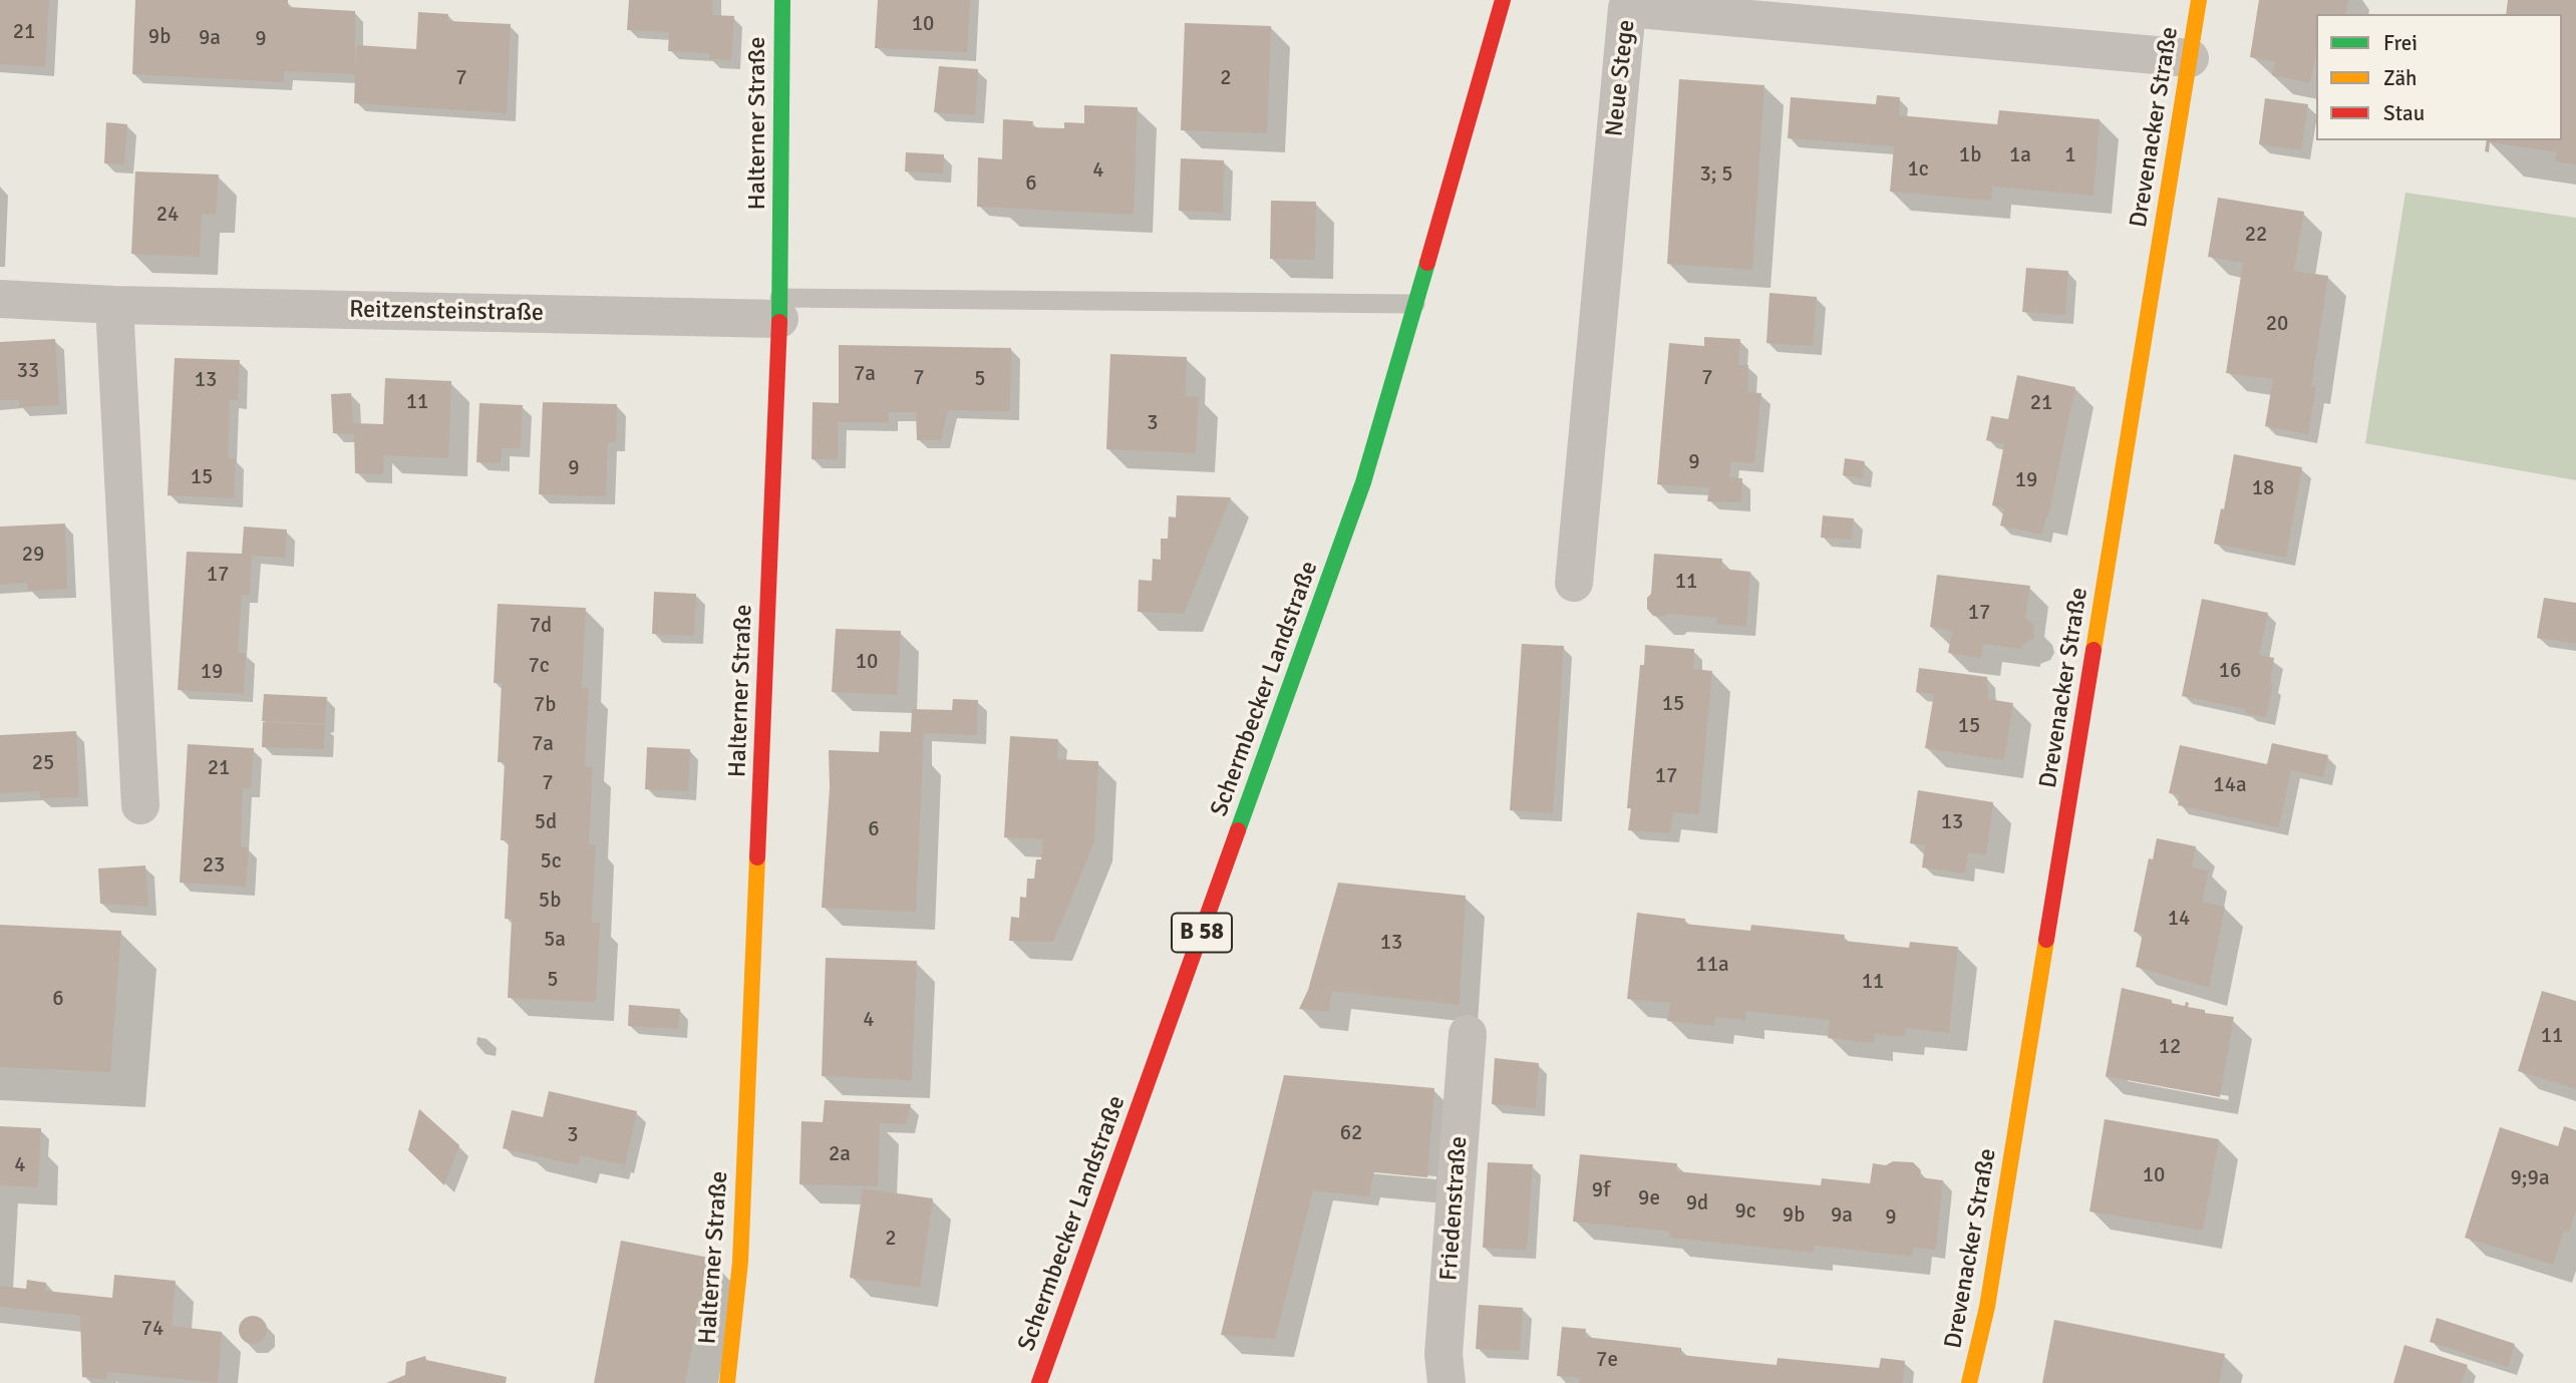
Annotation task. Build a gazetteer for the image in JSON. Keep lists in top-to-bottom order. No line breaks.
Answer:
{"streets":{"street":["Neue Stege","Halterner Straße","Drevenacker Straße","Reitzensteinstraße","Schermbecker Landstraße","B 58","Friedenstraße"]},"crossings":[["Neue Stege","Drevenacker Straße"],["Halterner Straße","Reitzensteinstraße"]],"house_numbers":["10","21","9b","9a","9","7","2","1b","1a","1","1c","4","3; 5","6","24","22","20","33","7a","7","7","5","13","11","21","3","9","9","15","19","18","29","17","11","17","7d","10","7c","16","19","15","7b","15","7a","25","21","17","7","14a","5d","13","6","5c","23","5b","14","5a","13","11a","5","11","6","4","11","12","62","3","2a","4","10","9;9a","9f","9e","9d","9c","9b","9a","9","2","74","7e"],"legend":["Frei","Zäh","Stau"]}
